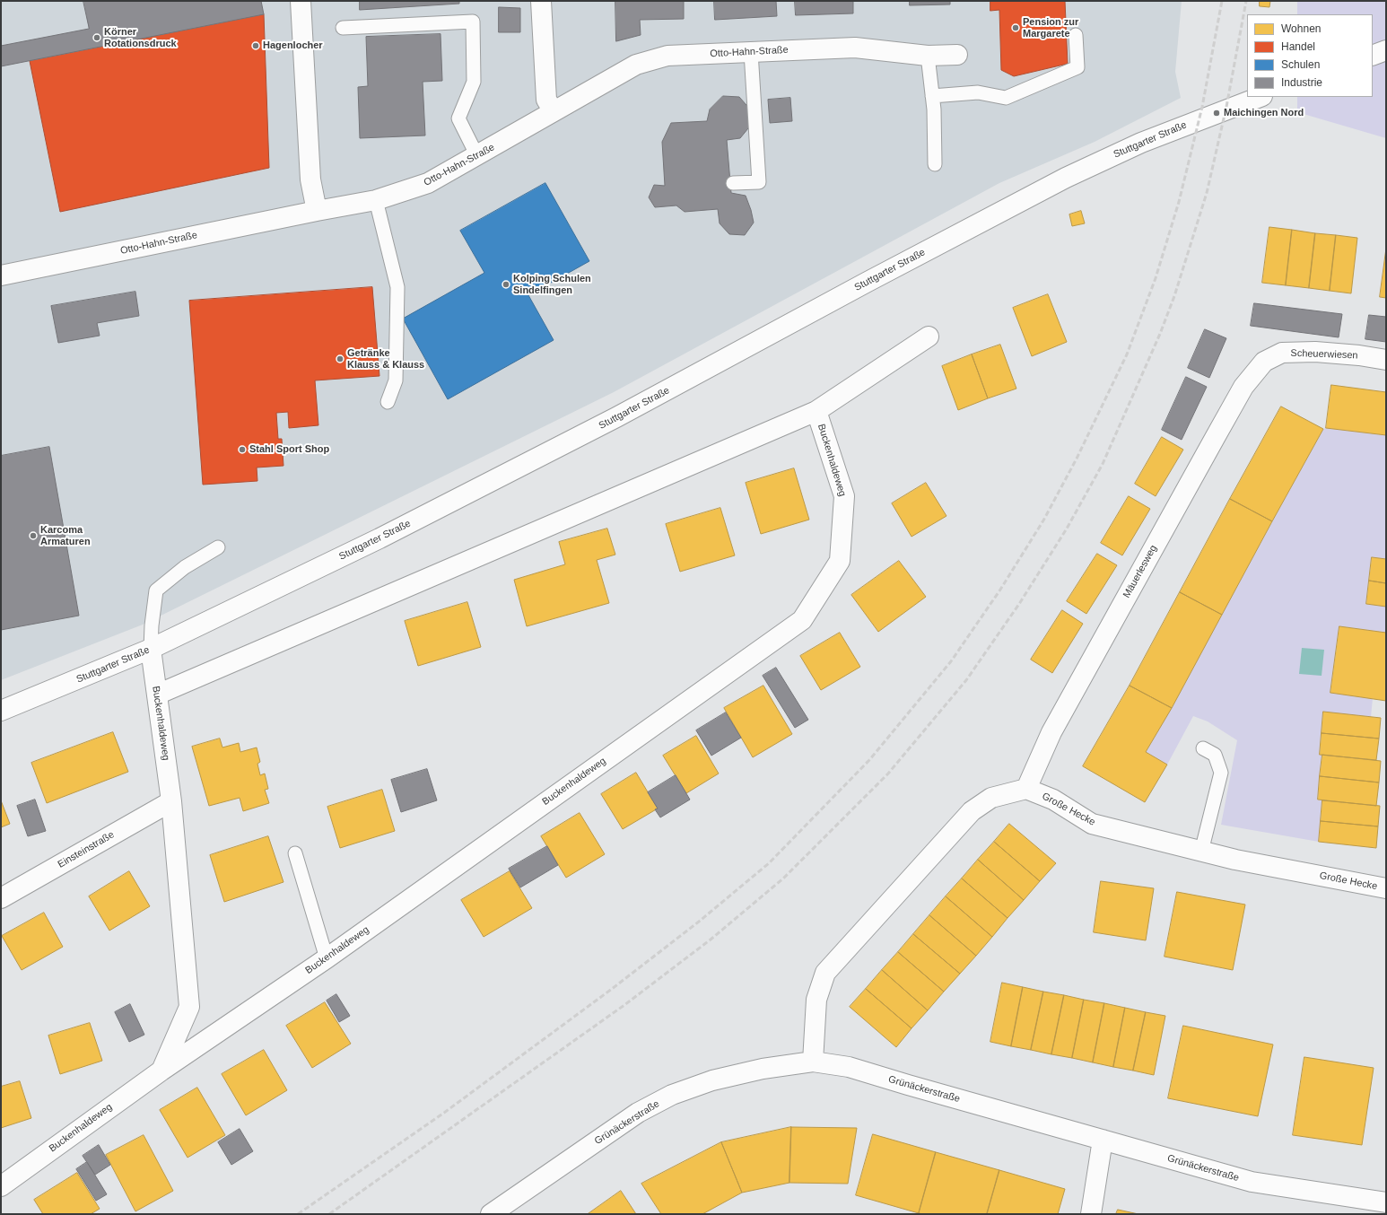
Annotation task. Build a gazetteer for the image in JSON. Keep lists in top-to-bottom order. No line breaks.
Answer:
{"streets":{"street":["Otto-Hahn-Straße","Stuttgarter Straße","Scheuerwiesen","Buckenhaldeweg","Mäuerlesweg","Große Hecke","Einsteinstraße","Grünäckerstraße"]},"crossings":[["Stuttgarter Straße","Buckenhaldeweg"],["Scheuerwiesen","Mäuerlesweg"],["Buckenhaldeweg","Einsteinstraße"],["Mäuerlesweg","Große Hecke"]],"places":["Pension zur Margarete","Körner Rotationsdruck","Hagenlocher","Maichingen Nord","Kolping Schulen Sindelfingen","Getränke Klauss & Klauss","Stahl Sport Shop","Karcoma Armaturen"],"legend":["Wohnen","Handel","Schulen","Industrie"]}
